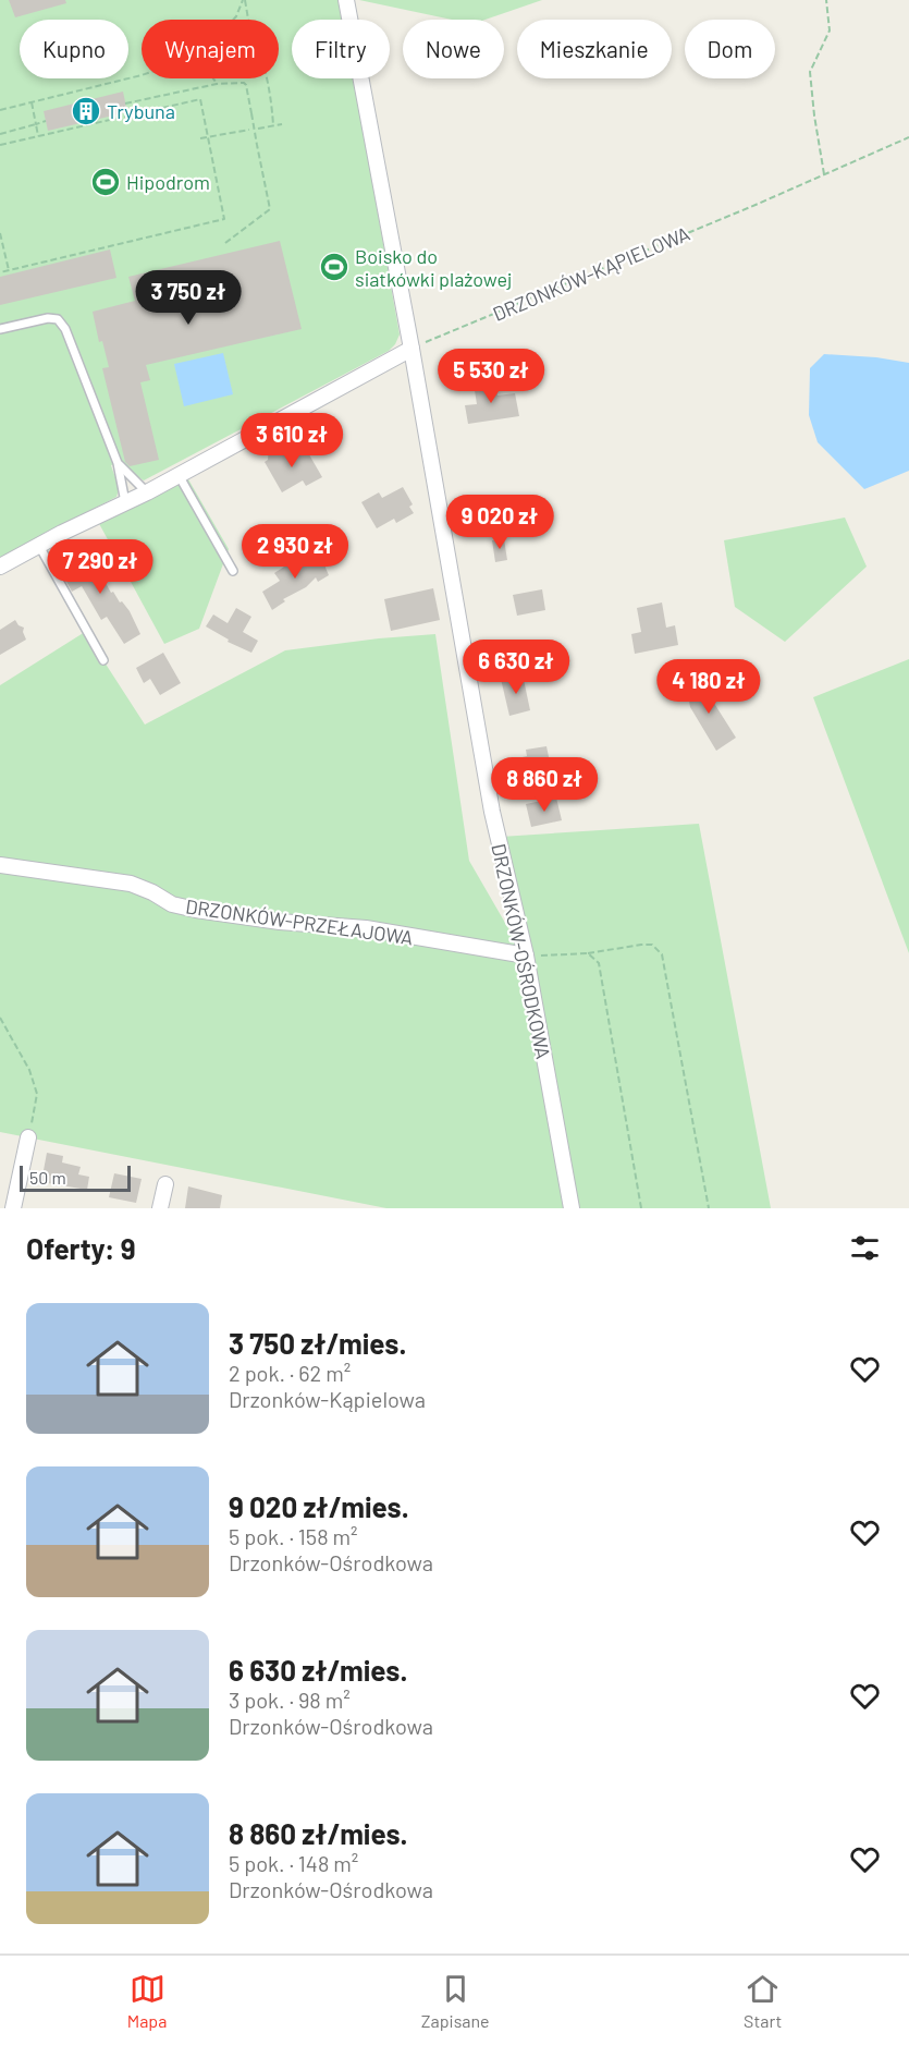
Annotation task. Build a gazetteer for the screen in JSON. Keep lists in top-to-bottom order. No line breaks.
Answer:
{"streets":{"street":["DRZONKÓW-PRZEŁAJOWA","DRZONKÓW-OŚRODKOWA"],"path":["DRZONKÓW-KĄPIELOWA"]},"crossings":[["DRZONKÓW-KĄPIELOWA","DRZONKÓW-OŚRODKOWA"],["DRZONKÓW-PRZEŁAJOWA","DRZONKÓW-OŚRODKOWA"]],"places":{"building":["Trybuna"],"sports":["Hipodrom","Boisko do siatkówki plażowej"]},"scale_bar":"50 m","page":{"chip":["Kupno","Wynajem","Filtry","Nowe","Mieszkanie","Dom"],"price":["3 750 zł","5 530 zł","3 610 zł","9 020 zł","2 930 zł","7 290 zł","6 630 zł","4 180 zł","8 860 zł"],"scale":"50 m","heading":"Oferty: 9","list":[{"name":"3 750 zł/mies.","note":"2 pok. · 62 m² · Drzonków-Kąpielowa"},{"name":"9 020 zł/mies.","note":"5 pok. · 158 m² · Drzonków-Ośrodkowa"},{"name":"6 630 zł/mies.","note":"3 pok. · 98 m² · Drzonków-Ośrodkowa"},{"name":"8 860 zł/mies.","note":"5 pok. · 148 m² · Drzonków-Ośrodkowa"}],"tabs":["Mapa","Zapisane","Start"]}}
